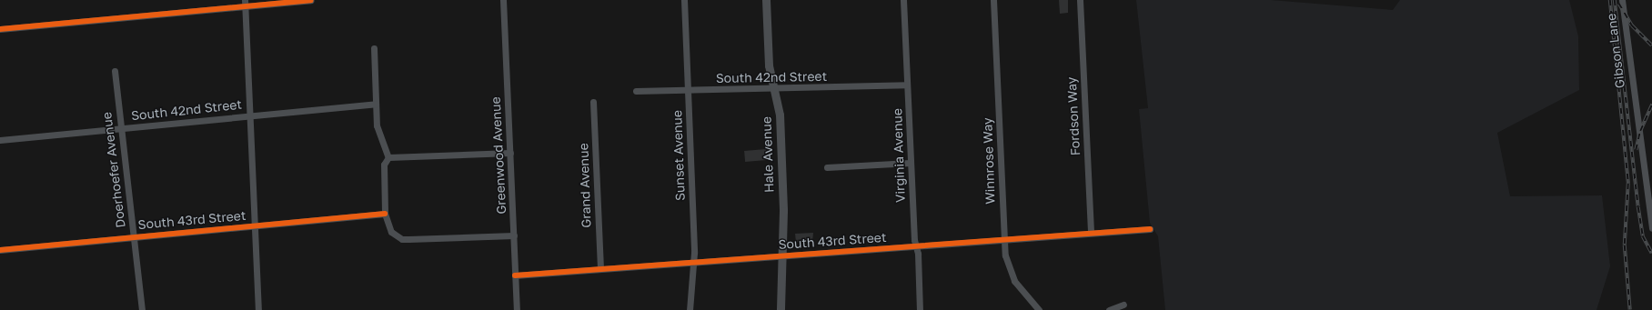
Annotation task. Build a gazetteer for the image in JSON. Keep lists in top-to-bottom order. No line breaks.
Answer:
{"streets":{"street":["Gibson Lane","South 42nd Street","Fordson Way","Hale Avenue","Greenwood Avenue","Sunset Avenue","Virginia Avenue","Winnrose Way","Doerhoefer Avenue","Grand Avenue","South 43rd Street"]},"crossings":[["South 42nd Street","Hale Avenue"],["South 42nd Street","Sunset Avenue"],["South 42nd Street","Virginia Avenue"],["South 42nd Street","Doerhoefer Avenue"],["Fordson Way","South 43rd Street"],["Hale Avenue","South 43rd Street"],["Greenwood Avenue","South 43rd Street"],["Sunset Avenue","South 43rd Street"],["Virginia Avenue","South 43rd Street"],["Winnrose Way","South 43rd Street"],["Doerhoefer Avenue","South 43rd Street"],["Grand Avenue","South 43rd Street"]]}
